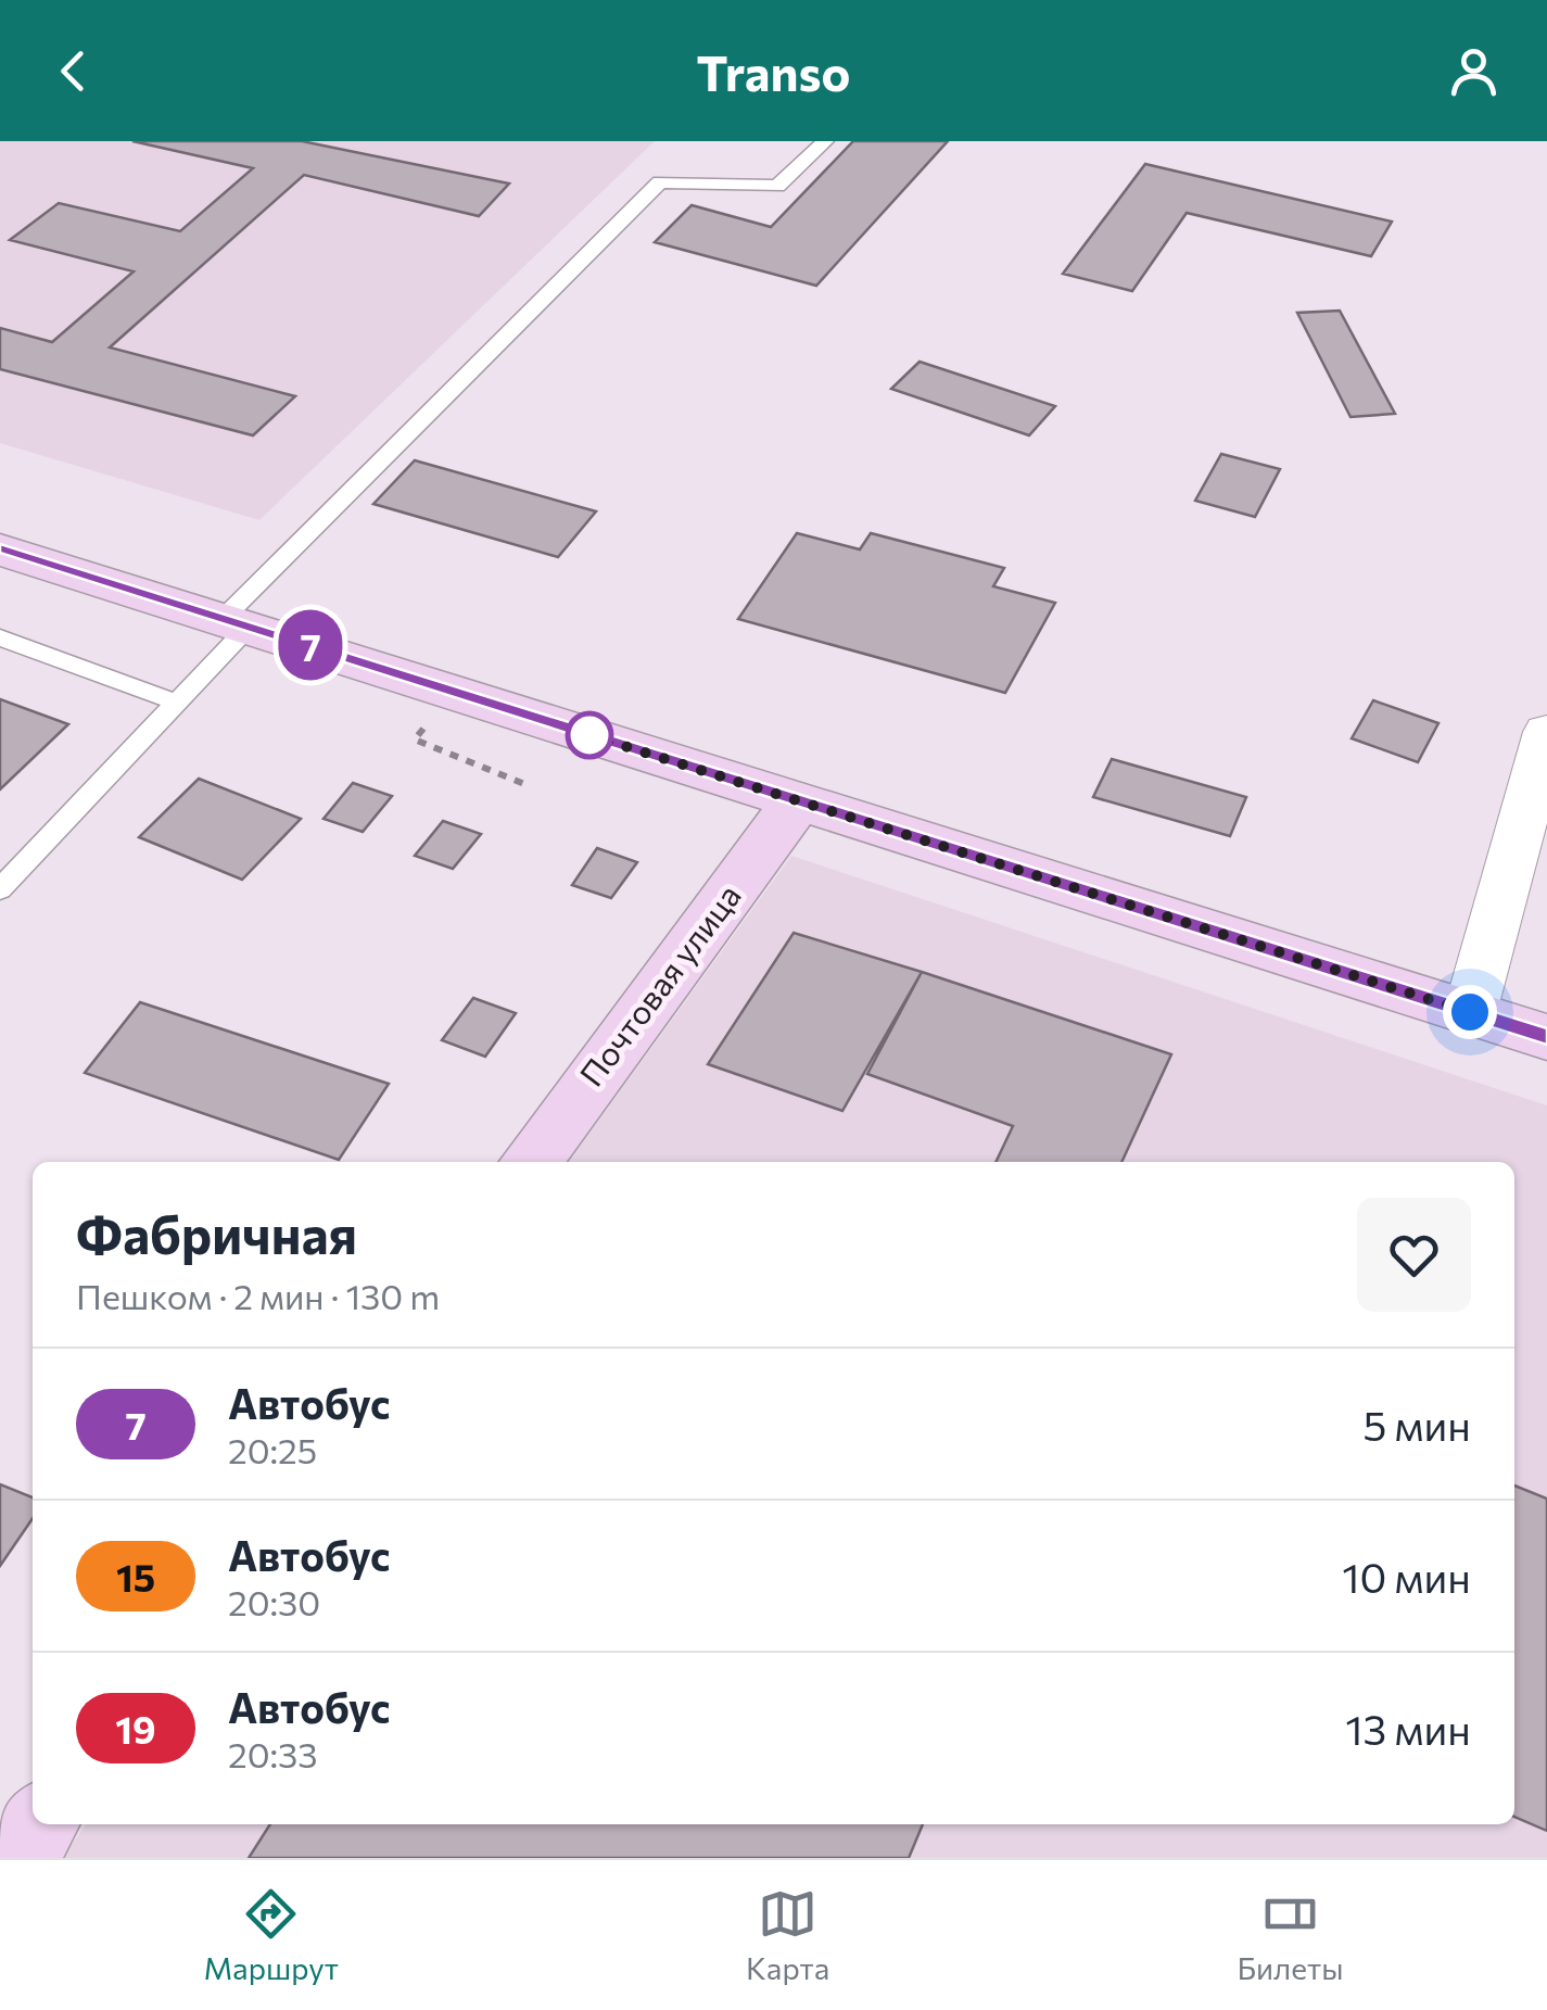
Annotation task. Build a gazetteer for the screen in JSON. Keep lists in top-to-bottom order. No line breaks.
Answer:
{"streets":{"main road":["Почтовая улица"]},"lines":["bus line 7"],"page":{"header":"Transo","on_map":"7","heading":["Фабричная","Пешком · 2 мин · 130 m"],"list":[{"mark":"7","name":"Автобус","note":"20:25","value":"5 мин"},{"mark":"15","name":"Автобус","note":"20:30","value":"10 мин"},{"mark":"19","name":"Автобус","note":"20:33","value":"13 мин"}],"tabs":["Маршрут","Карта","Билеты"]}}
